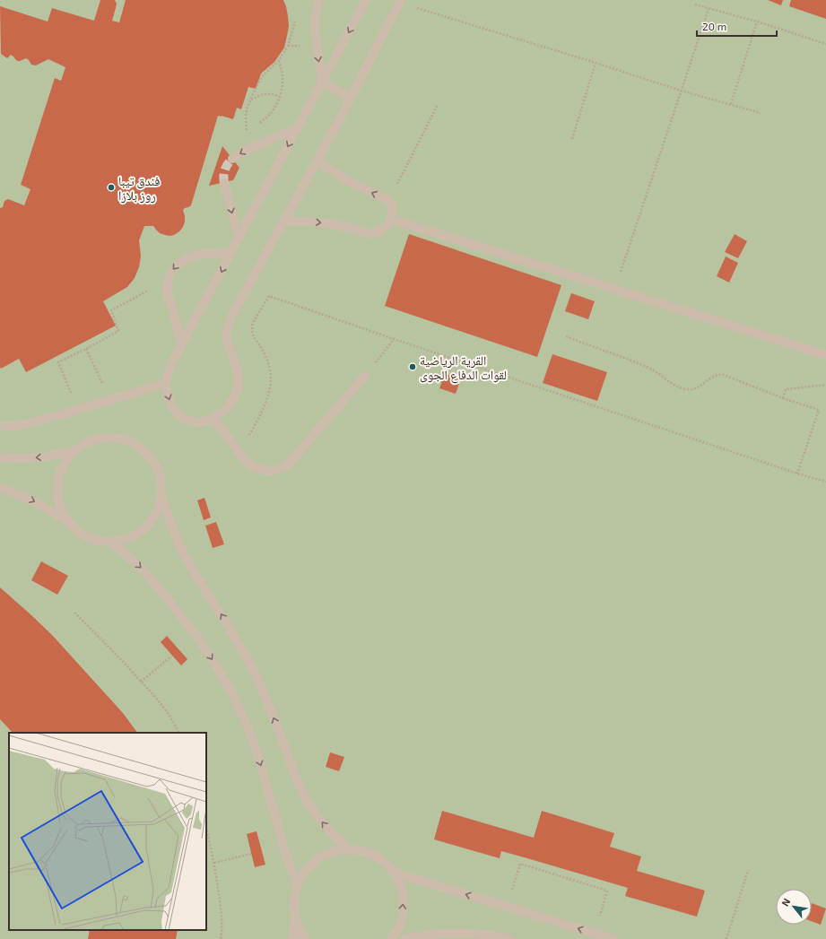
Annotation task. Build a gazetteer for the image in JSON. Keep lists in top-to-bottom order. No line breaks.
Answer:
{"places":["فندق تيبا روز بلازا","القرية الرياضية لقوات الدفاع الجوى"],"scale_bar":"20 m","north":"top left"}
